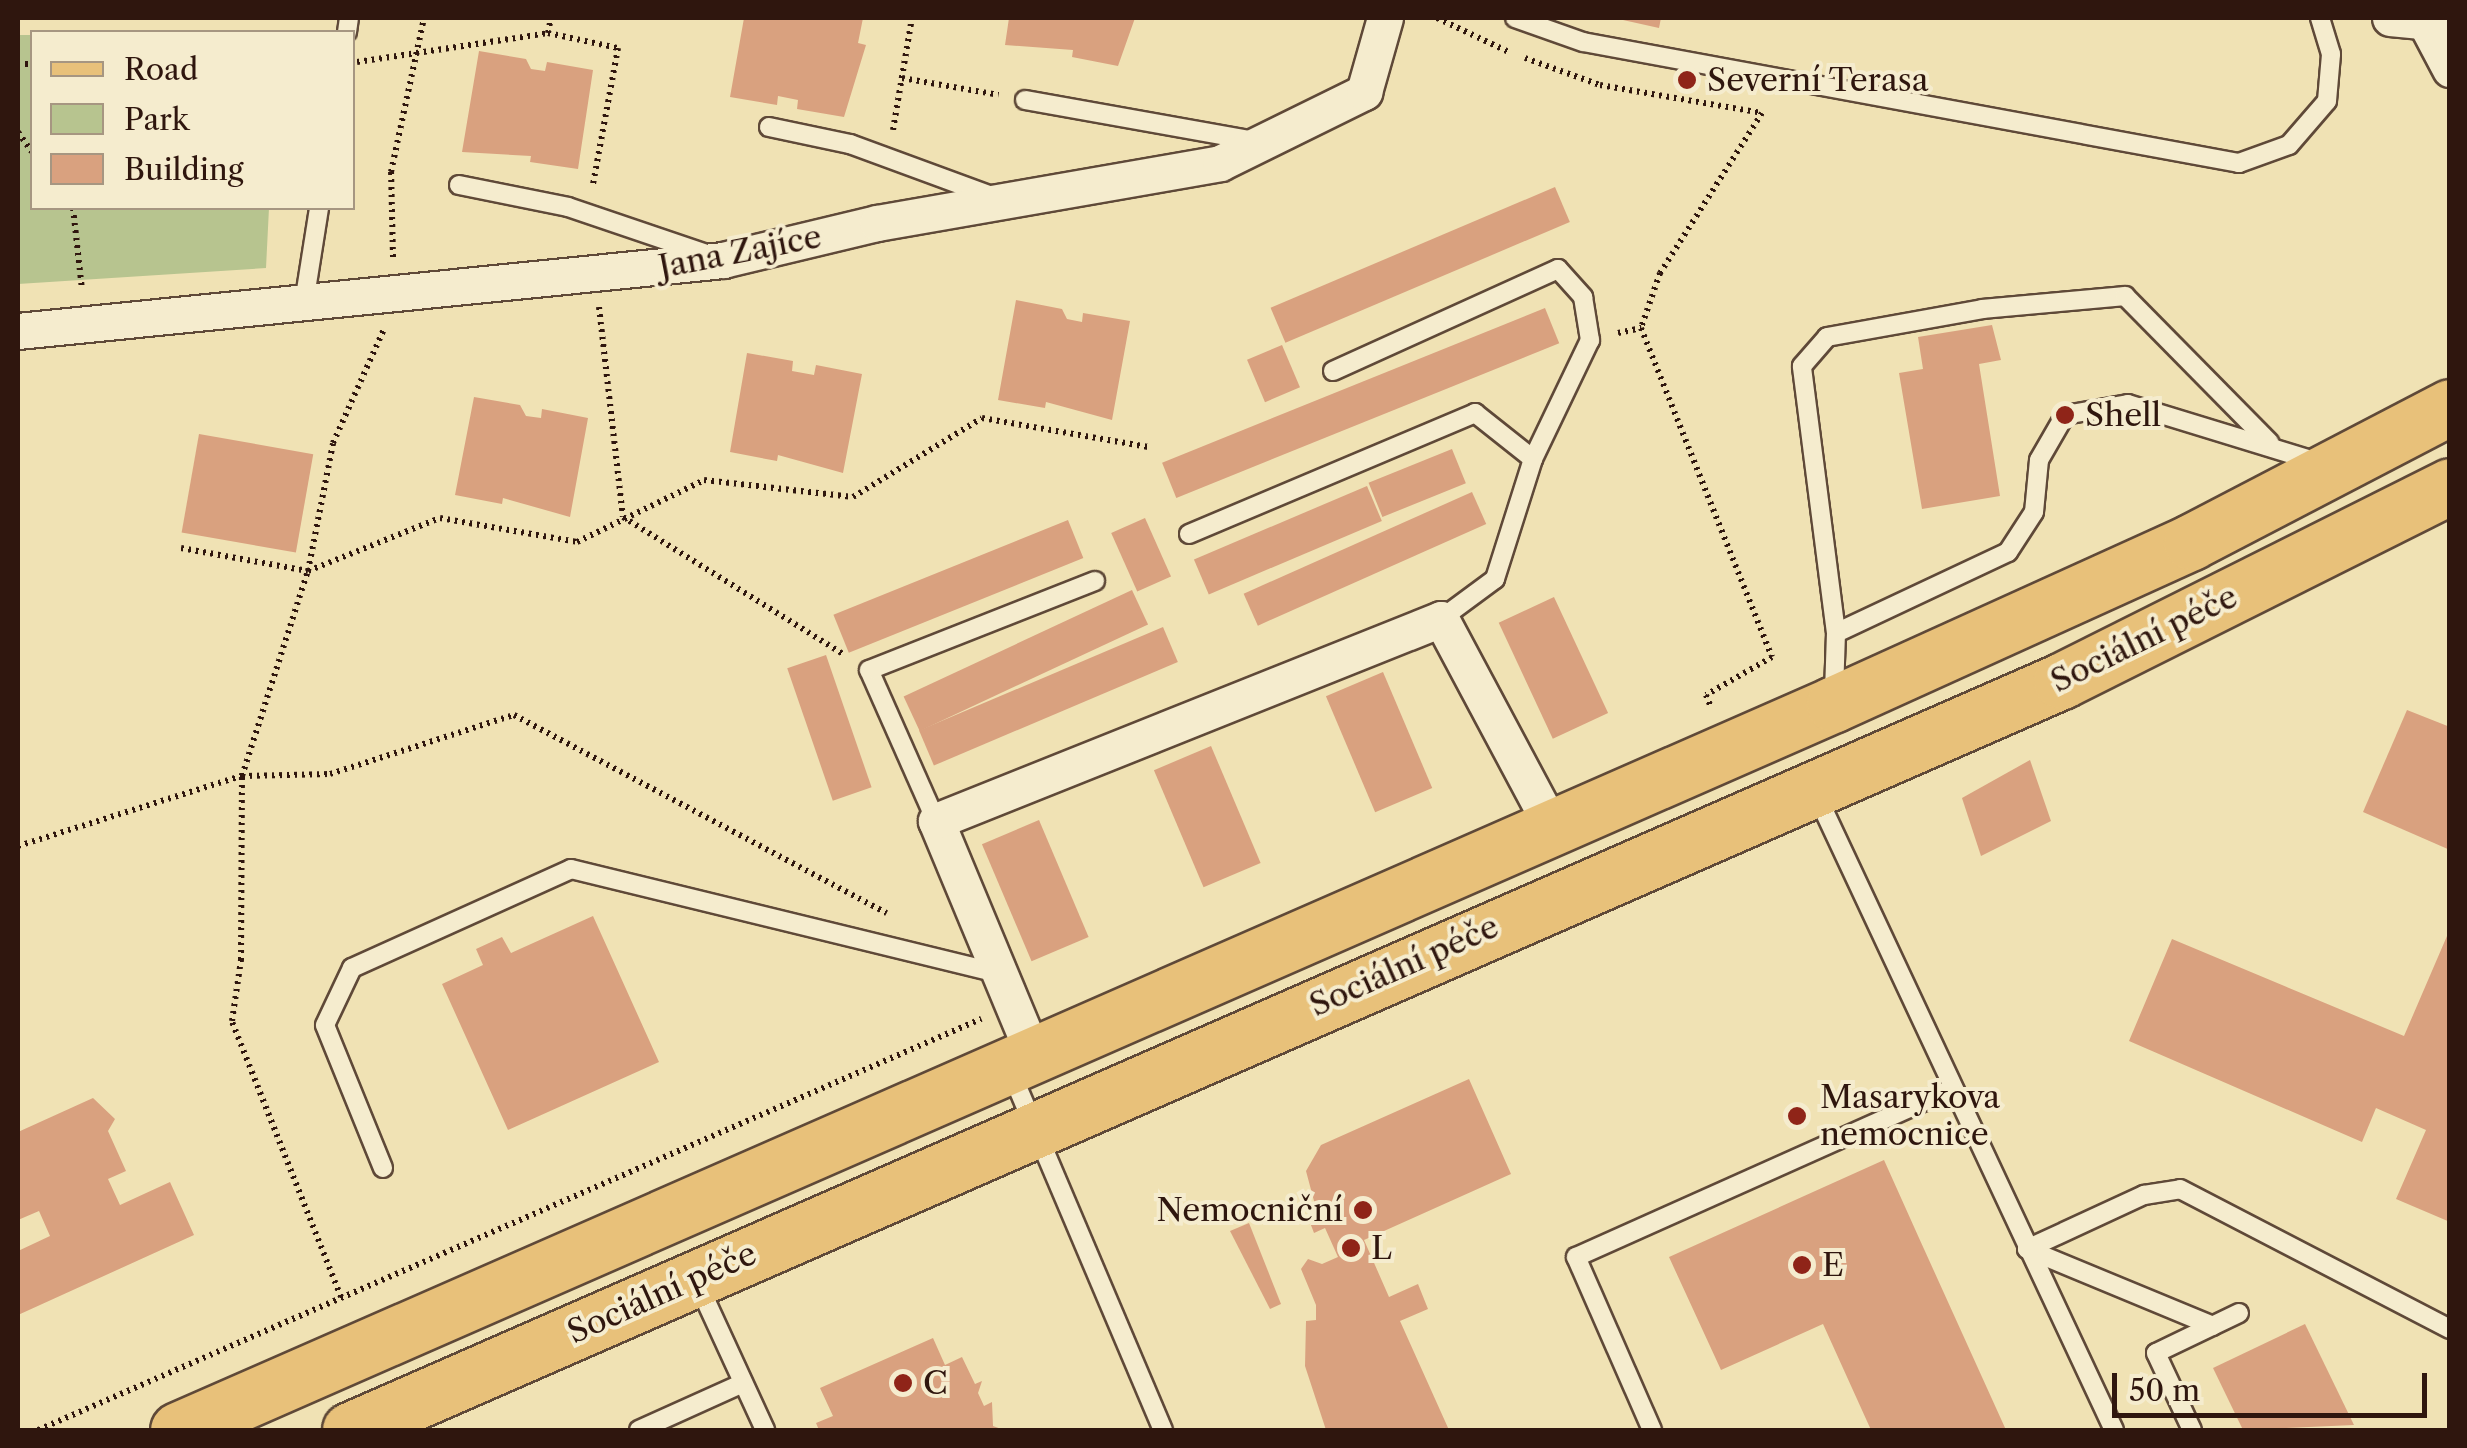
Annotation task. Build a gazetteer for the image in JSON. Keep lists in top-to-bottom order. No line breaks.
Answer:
{"streets":{"main road":["Sociální péče"],"street":["Jana Zajíce"]},"places":["Severní Terasa","Shell","Masarykova nemocnice","Nemocniční","L","E","C"],"legend":["Road","Park","Building"],"scale_bar":"50 m"}
